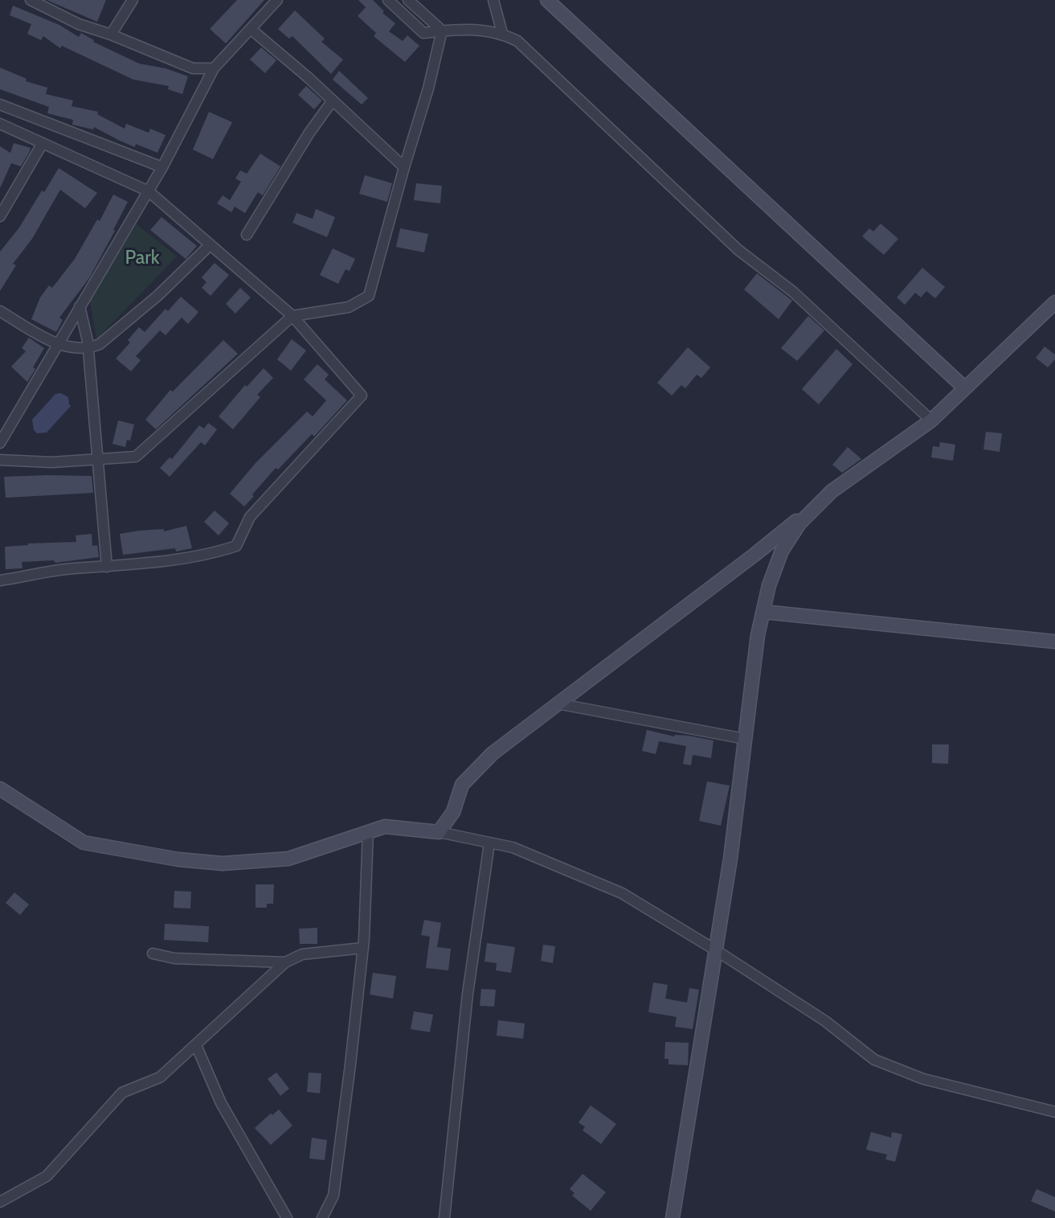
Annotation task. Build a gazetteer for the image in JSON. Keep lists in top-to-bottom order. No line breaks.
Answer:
{"parks":["Park"]}
